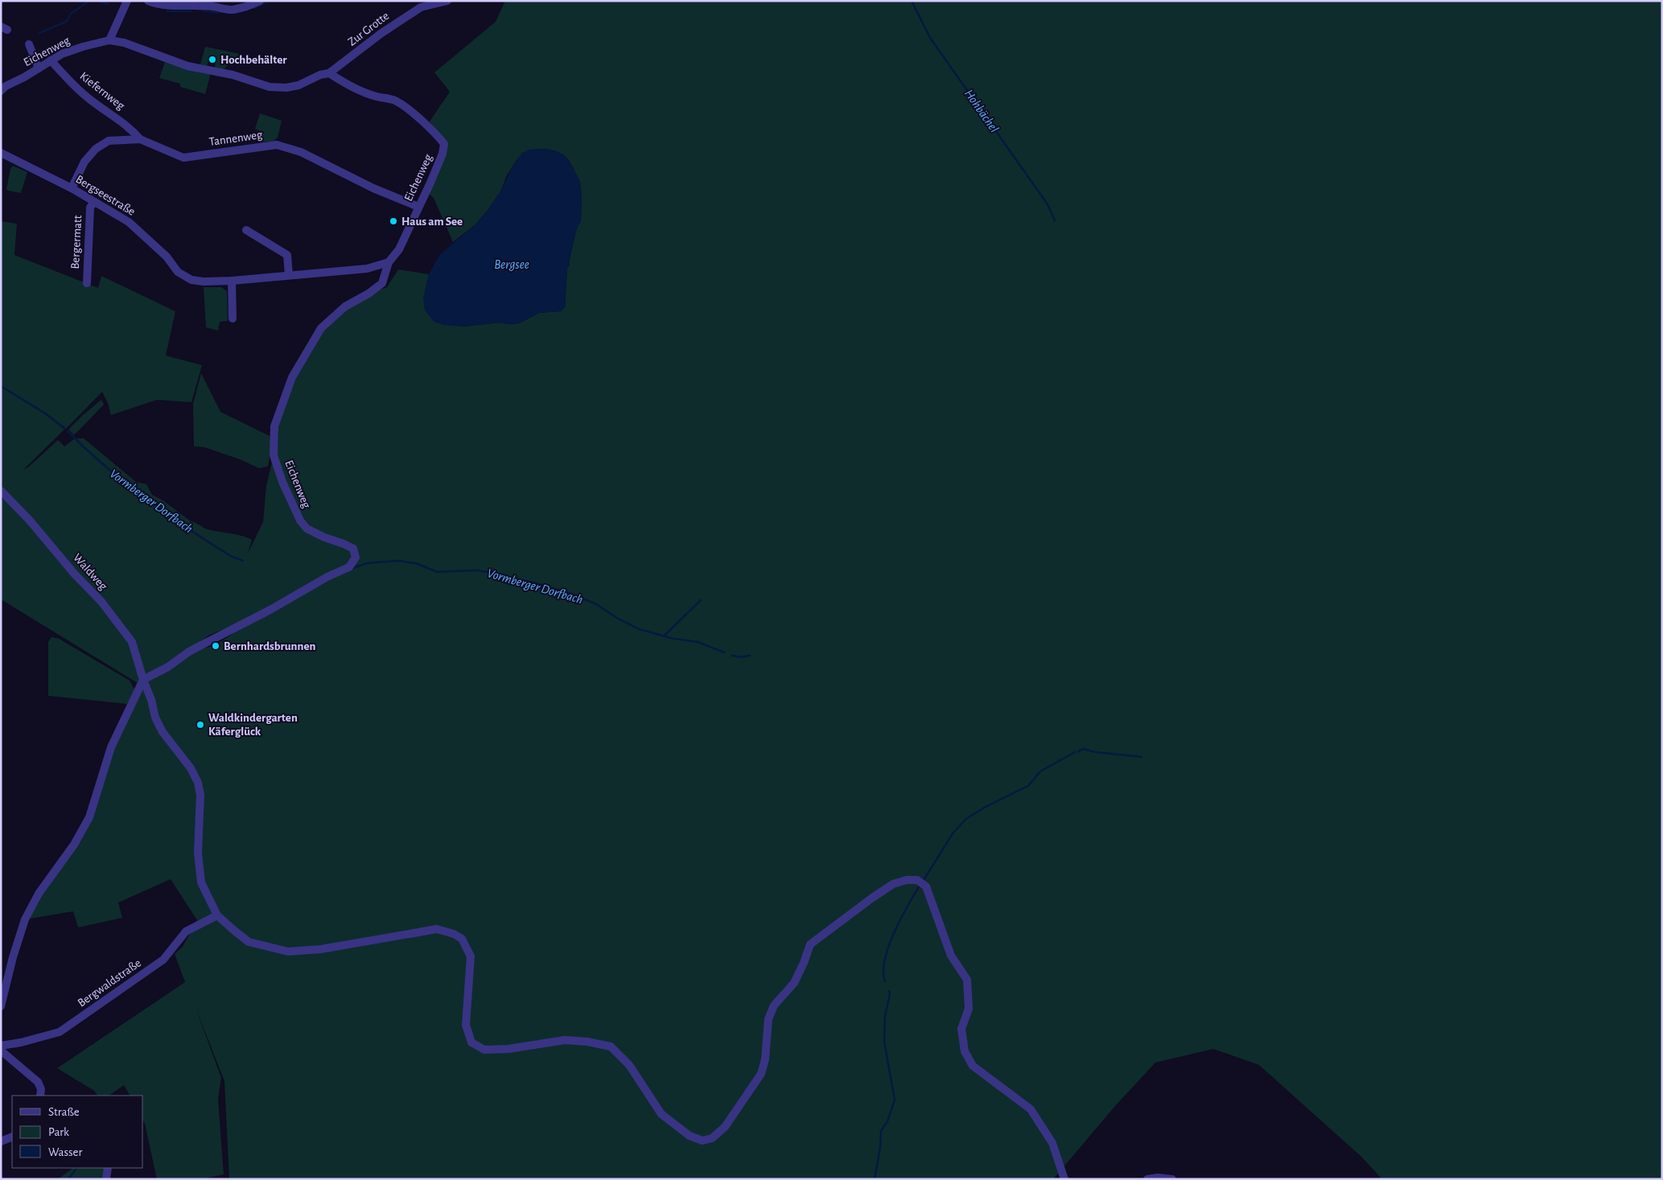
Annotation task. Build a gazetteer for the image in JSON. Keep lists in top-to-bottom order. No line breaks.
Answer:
{"streets":{"street":["Zur Grotte","Eichenweg","Kiefernweg","Tannenweg","Bergseestraße","Bergermatt","Waldweg","Bergwaldstraße"]},"crossings":[["Zur Grotte","Eichenweg"],["Eichenweg","Kiefernweg"],["Eichenweg","Tannenweg"],["Eichenweg","Bergseestraße"],["Eichenweg","Waldweg"],["Kiefernweg","Tannenweg"],["Tannenweg","Bergseestraße"],["Bergseestraße","Bergermatt"],["Waldweg","Bergwaldstraße"]],"water":["Hohbächel","Bergsee","Vormberger Dorfbach"],"places":["Hochbehälter","Haus am See","Bernhardsbrunnen","Waldkindergarten Käferglück"],"legend":["Straße","Park","Wasser"]}
